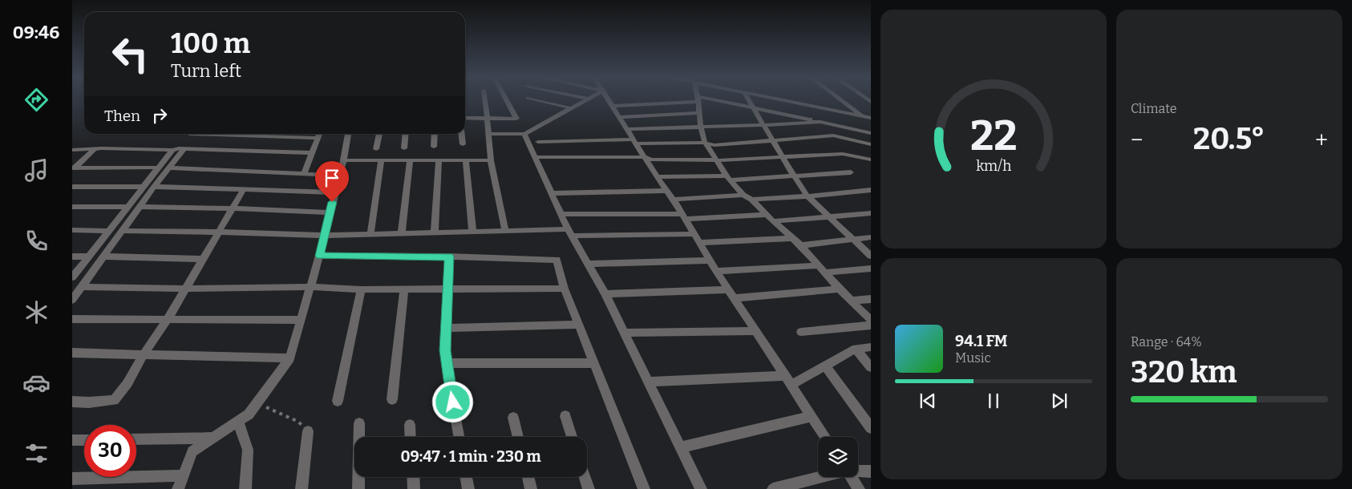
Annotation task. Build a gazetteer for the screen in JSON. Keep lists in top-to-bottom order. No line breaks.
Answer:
{"page":{"tabs":"09:46","tile":["Climate",["Range · 64%","320 km"]],"turn":["100 m","Turn left"],"then":"Then","heat":["−","20.5°","+"],"song":["94.1 FM","Music"],"limit":"30","trip":"09:47 · 1 min · 230 m","gauge":["22","km/h"]}}
